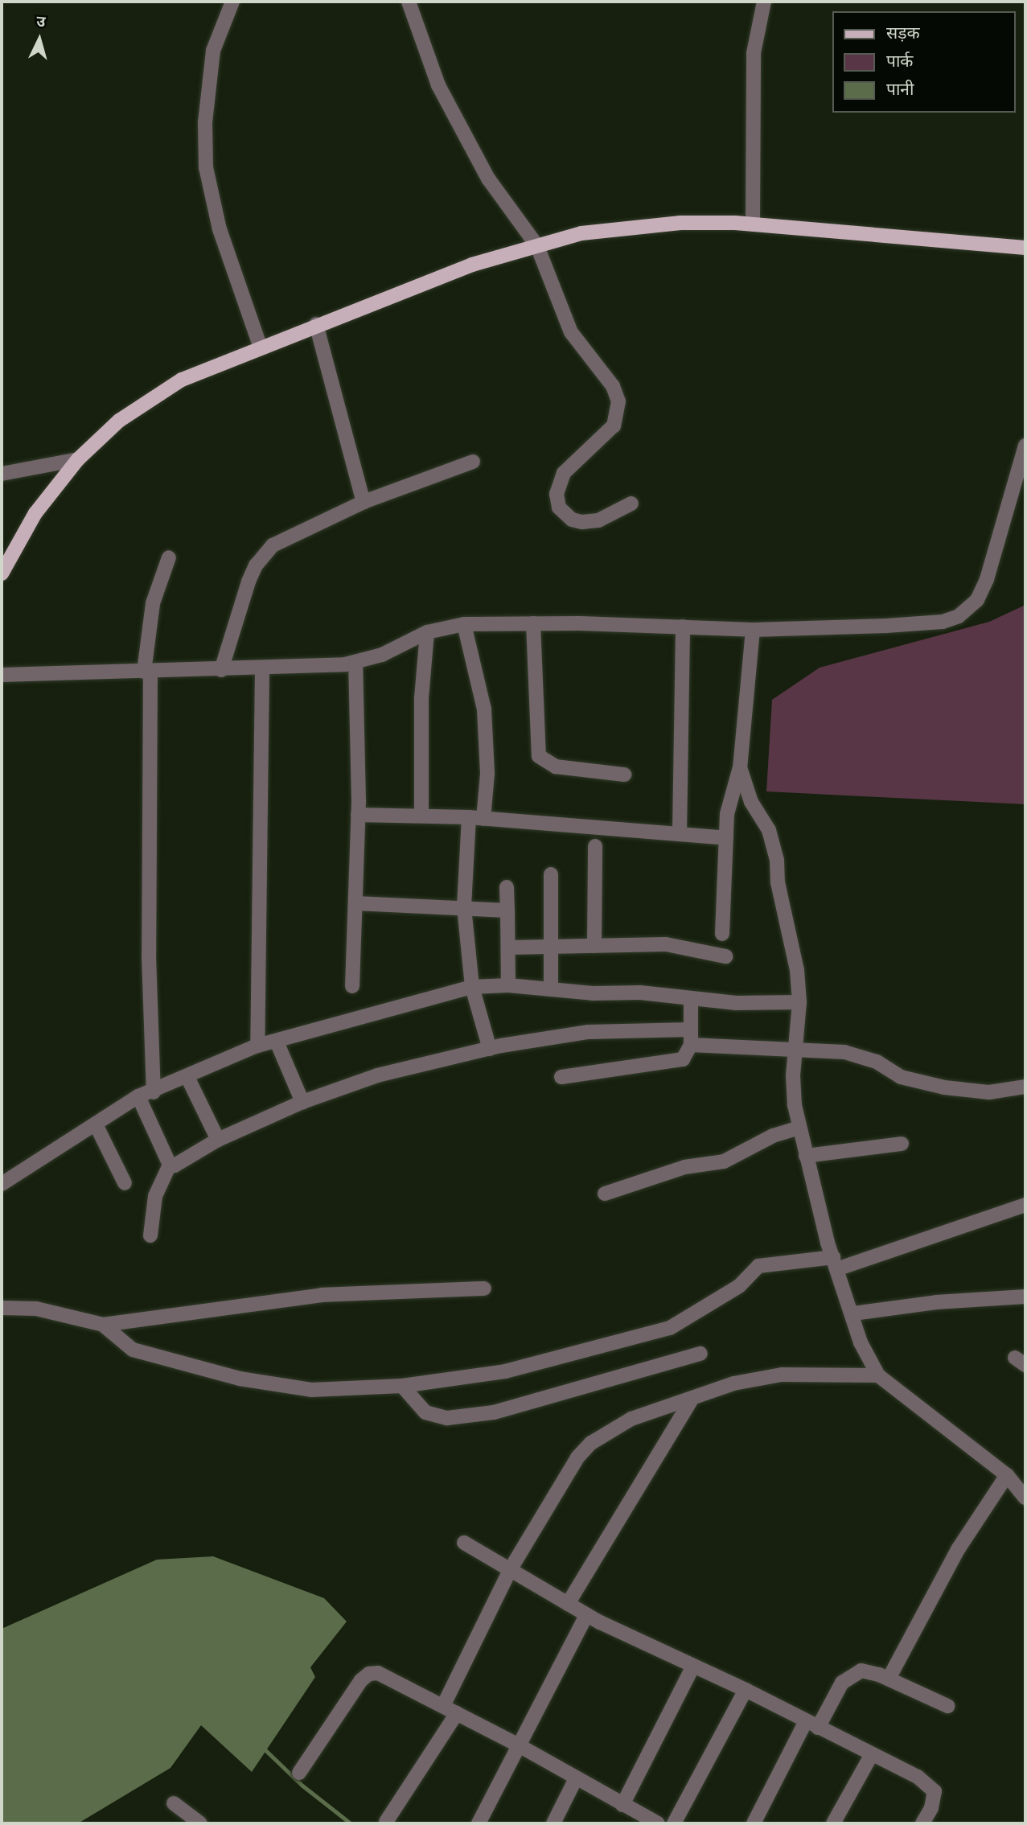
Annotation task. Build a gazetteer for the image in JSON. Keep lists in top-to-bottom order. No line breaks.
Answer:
{"legend":["सड़क","पार्क","पानी"],"north":"top"}
